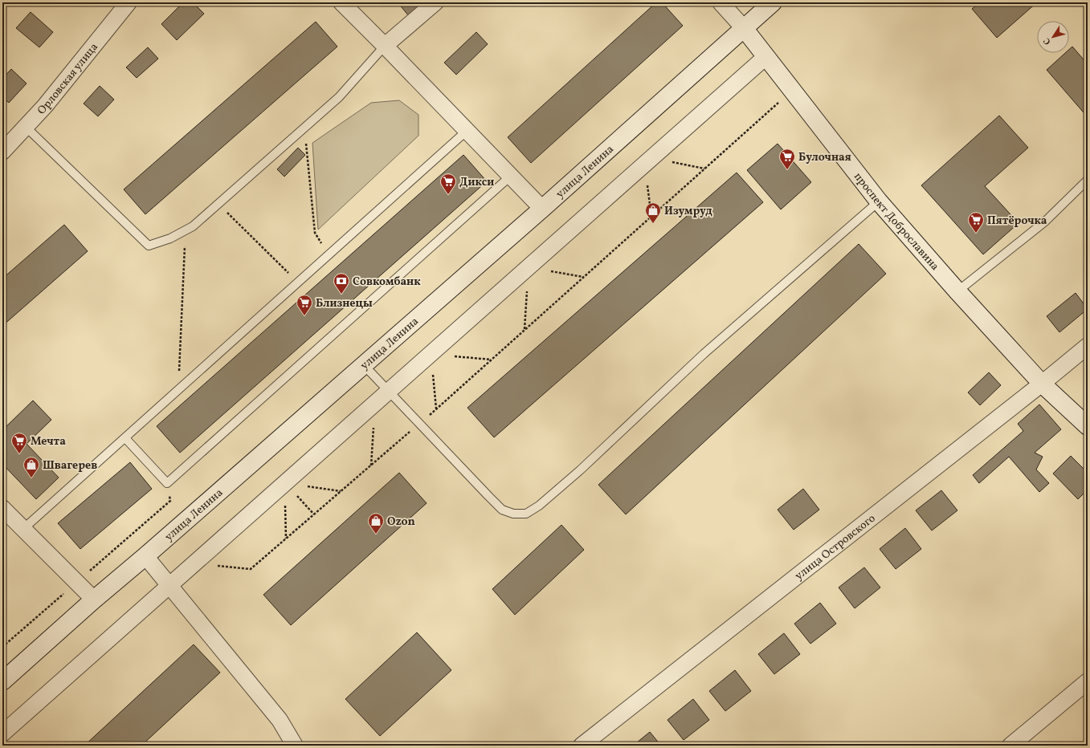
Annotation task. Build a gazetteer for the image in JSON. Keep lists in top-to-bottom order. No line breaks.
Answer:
{"streets":{"main road":["улица Ленина","проспект Доброславина"],"street":["Орловская улица","улица Островского"]},"crossings":[["улица Ленина","проспект Доброславина"],["проспект Доброславина","улица Островского"]],"places":{"supermarket":["Булочная","Дикси","Пятёрочка","Близнецы","Мечта"],"shop":["Изумруд","Швагерев","Ozon"],"bank":["Совкомбанк"]},"north":"bottom left"}
